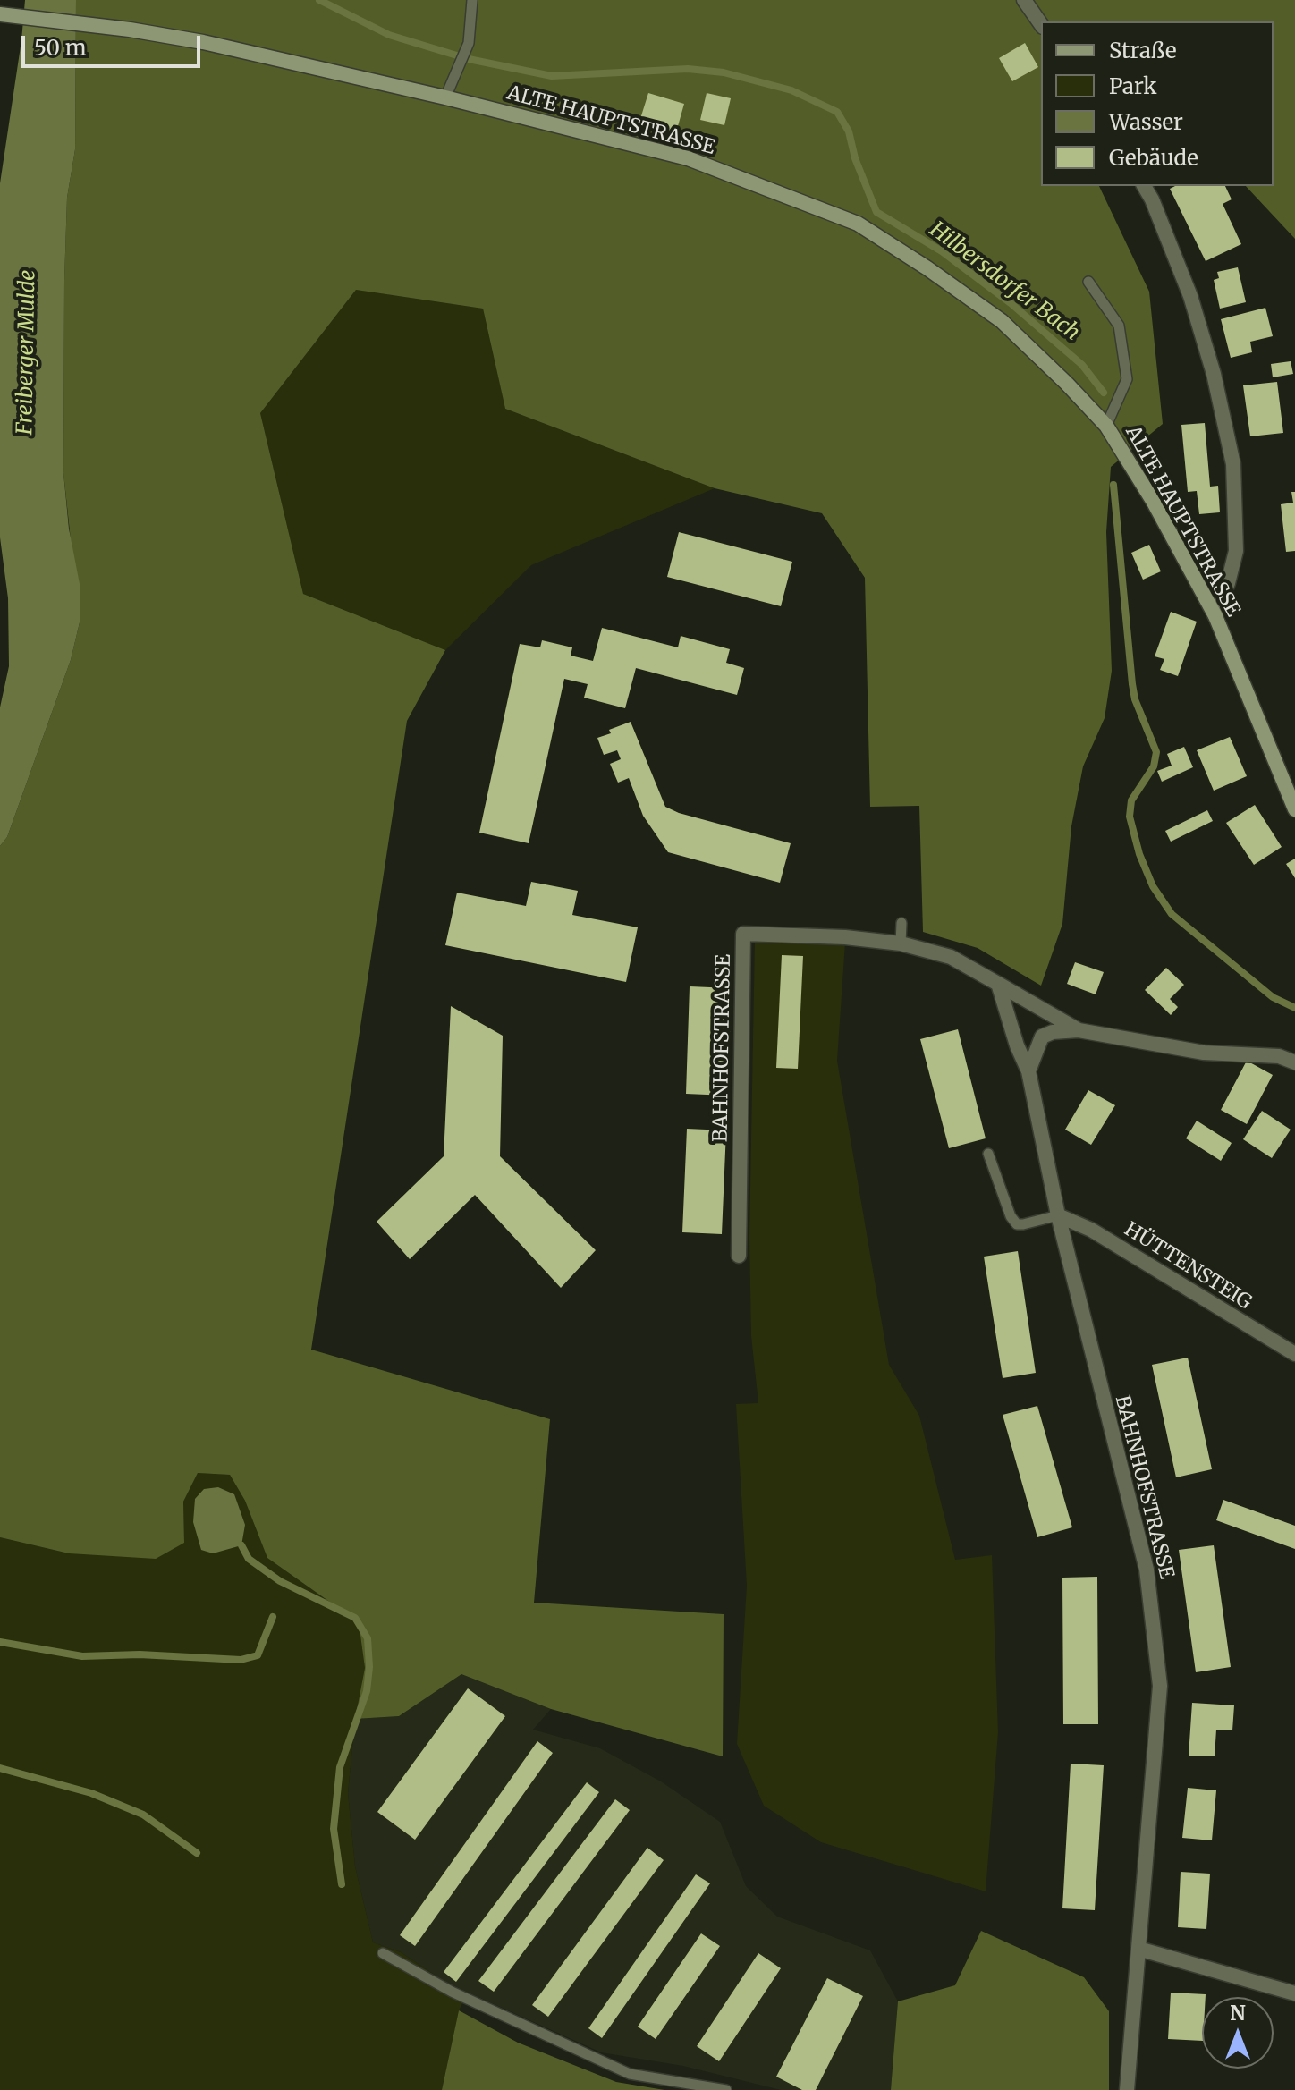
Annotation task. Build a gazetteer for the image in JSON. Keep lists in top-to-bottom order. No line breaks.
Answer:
{"streets":{"main road":["ALTE HAUPTSTRASSE"],"street":["BAHNHOFSTRASSE","HÜTTENSTEIG"]},"crossings":[["BAHNHOFSTRASSE","HÜTTENSTEIG"]],"water":["Hilbersdorfer Bach","Freiberger Mulde"],"legend":["Straße","Park","Wasser","Gebäude"],"scale_bar":"50 m","north":"top"}
